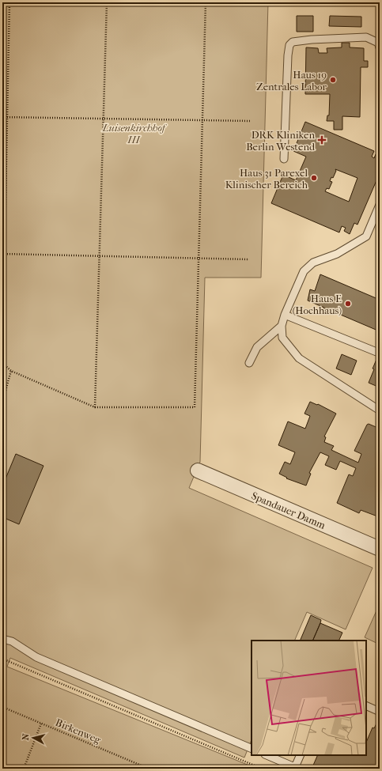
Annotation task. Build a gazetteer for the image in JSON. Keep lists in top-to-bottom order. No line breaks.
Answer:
{"streets":{"street":["Spandauer Damm"],"path":["Birkenweg"]},"parks":["Luisenkirchhof III"],"places":{"other":["Haus 19 Zentrales Labor","Haus 31 Parexel Klinischer Bereich","Haus E (Hochhaus)"],"health":["DRK Kliniken Berlin Westend"]},"north":"left"}
